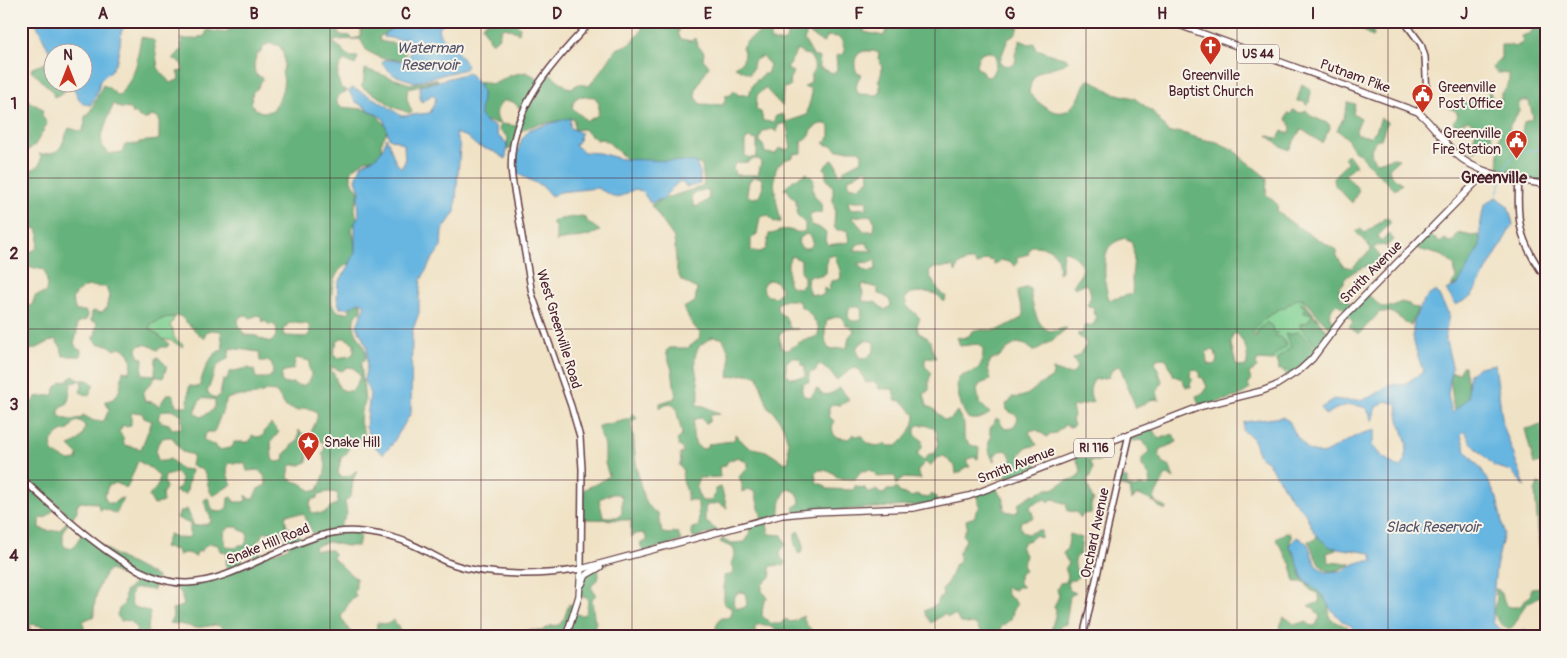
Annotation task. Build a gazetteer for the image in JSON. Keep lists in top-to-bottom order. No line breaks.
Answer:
{"streets":{"main road":["US 44","Putnam Pike","Smith Avenue","West Greenville Road","RI 116"],"street":["Orchard Avenue","Snake Hill Road"]},"crossings":[["Putnam Pike","Smith Avenue"],["Smith Avenue","West Greenville Road"],["Smith Avenue","RI 116"],["Smith Avenue","Orchard Avenue"],["Smith Avenue","Snake Hill Road"],["West Greenville Road","RI 116"],["West Greenville Road","Snake Hill Road"]],"districts":["Greenville"],"water":["Waterman Reservoir","Slack Reservoir"],"places":{"church":["Greenville Baptist Church"],"public building":["Greenville Post Office","Greenville Fire Station"],"place":["Snake Hill"]},"north":"top","grid":{"columns":["A","B","C","D","E","F","G","H","I","J"],"rows":["1","2","3","4"]}}
